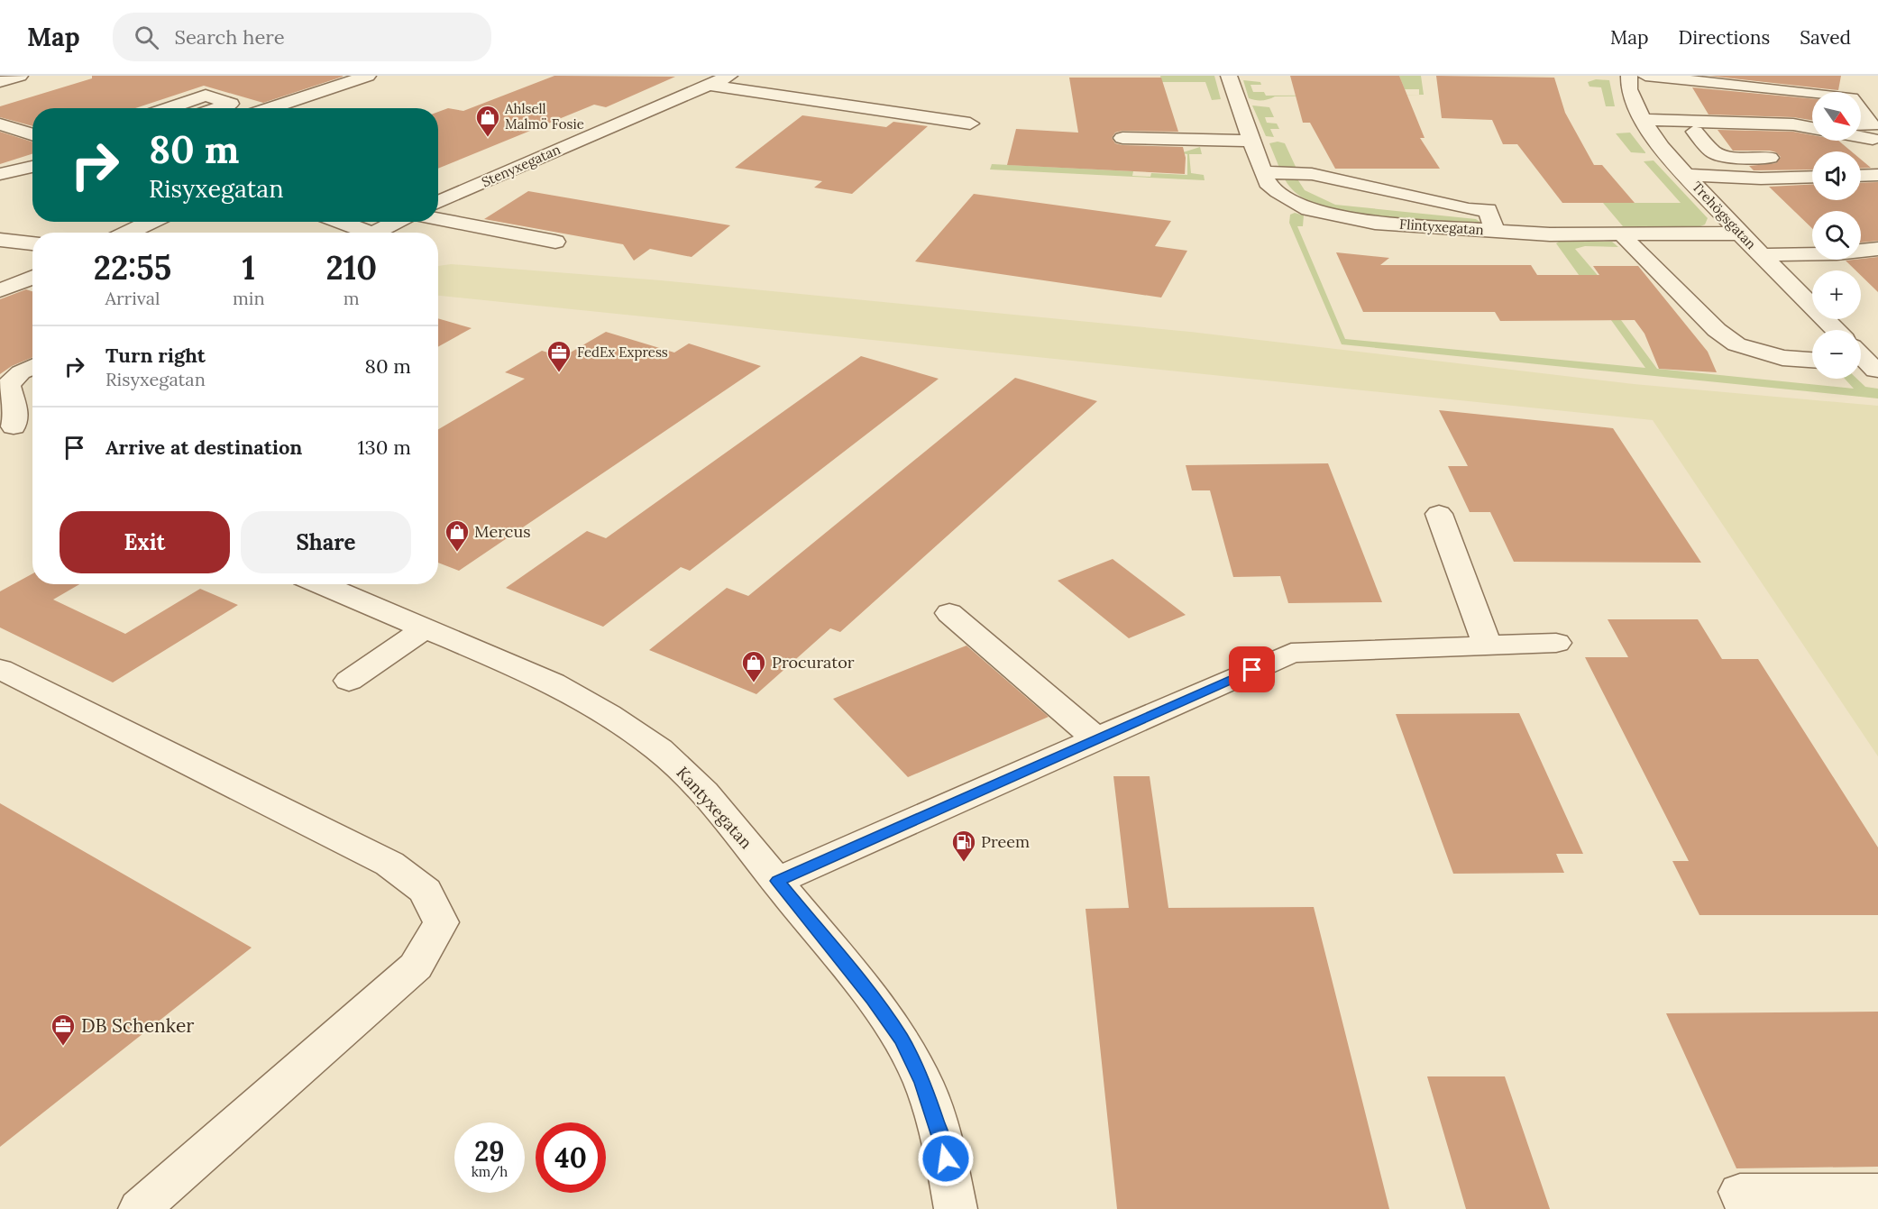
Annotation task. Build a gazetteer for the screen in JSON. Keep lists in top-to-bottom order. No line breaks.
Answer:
{"streets":{"street":["Stenyxegatan","Trehögsgatan","Flintyxegatan","Kantyxegatan"]},"crossings":[["Trehögsgatan","Flintyxegatan"]],"places":{"shop":["Ahlsell Malmö Fosie","Mercus","Procurator"],"office":["FedEx Express","DB Schenker"],"fuel station":["Preem"]},"north":"bottom right","page":{"header":"Map","search":"Search here","nav":["Map","Directions","Saved"],"map_buttons":["+","−"],"turn":["80 m","Risyxegatan"],"eta":["22:55","Arrival","1","min","210","m"],"list":[{"name":"Turn right","note":"Risyxegatan","value":"80 m"},{"name":"Arrive at destination","value":"130 m"}],"buttons":["Exit","Share"],"speed":"29 km/h","limit":"40"}}
